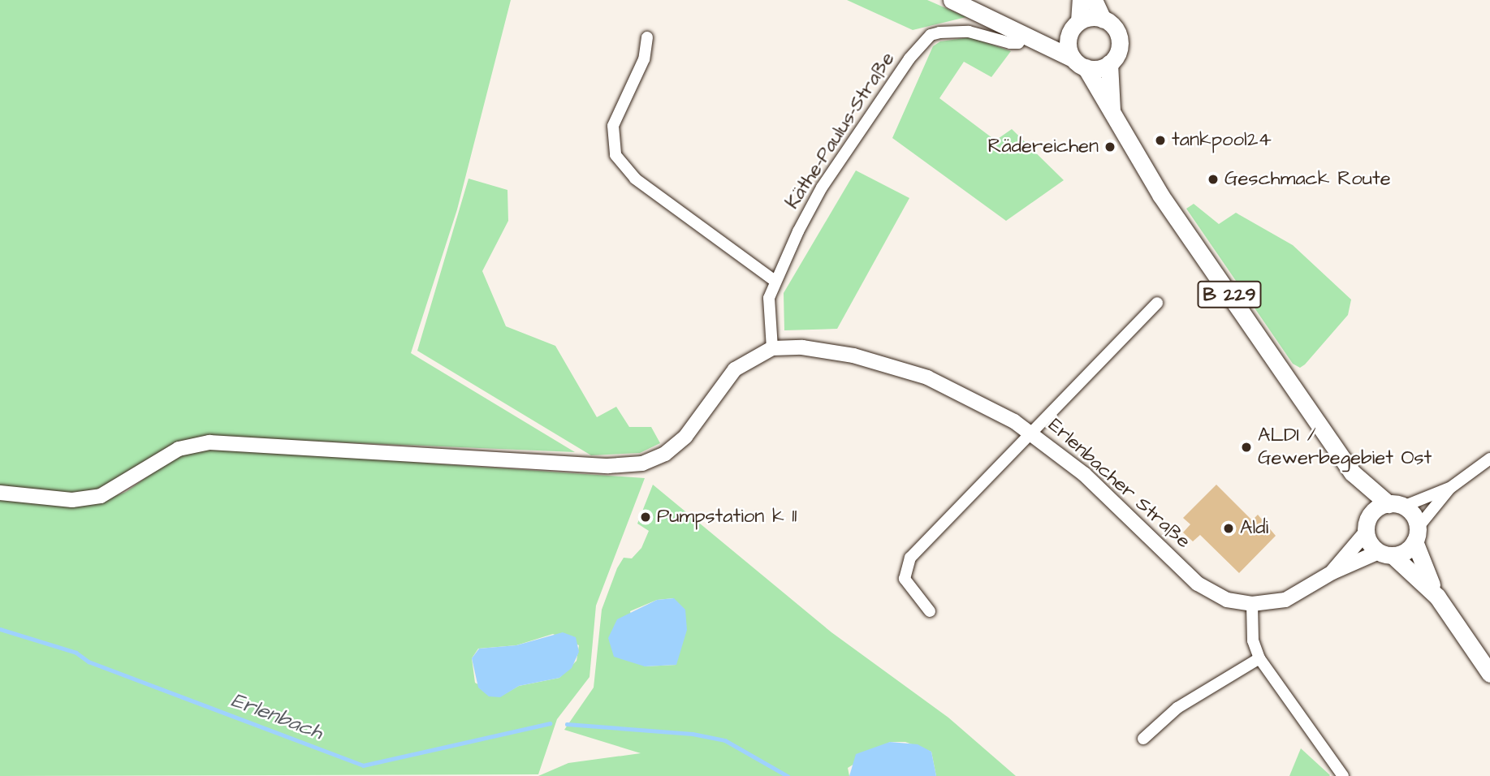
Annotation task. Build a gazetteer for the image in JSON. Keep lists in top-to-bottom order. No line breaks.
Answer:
{"streets":{"main road":["B 229"],"street":["Käthe-Paulus-Straße","Erlenbacher Straße"]},"crossings":[["Käthe-Paulus-Straße","Erlenbacher Straße"],["B 229","Erlenbacher Straße"]],"water":["Erlenbach"],"places":["tankpool24","Rädereichen","Geschmack Route","ALDI / Gewerbegebiet Ost","Pumpstation k 11","Aldi"]}
